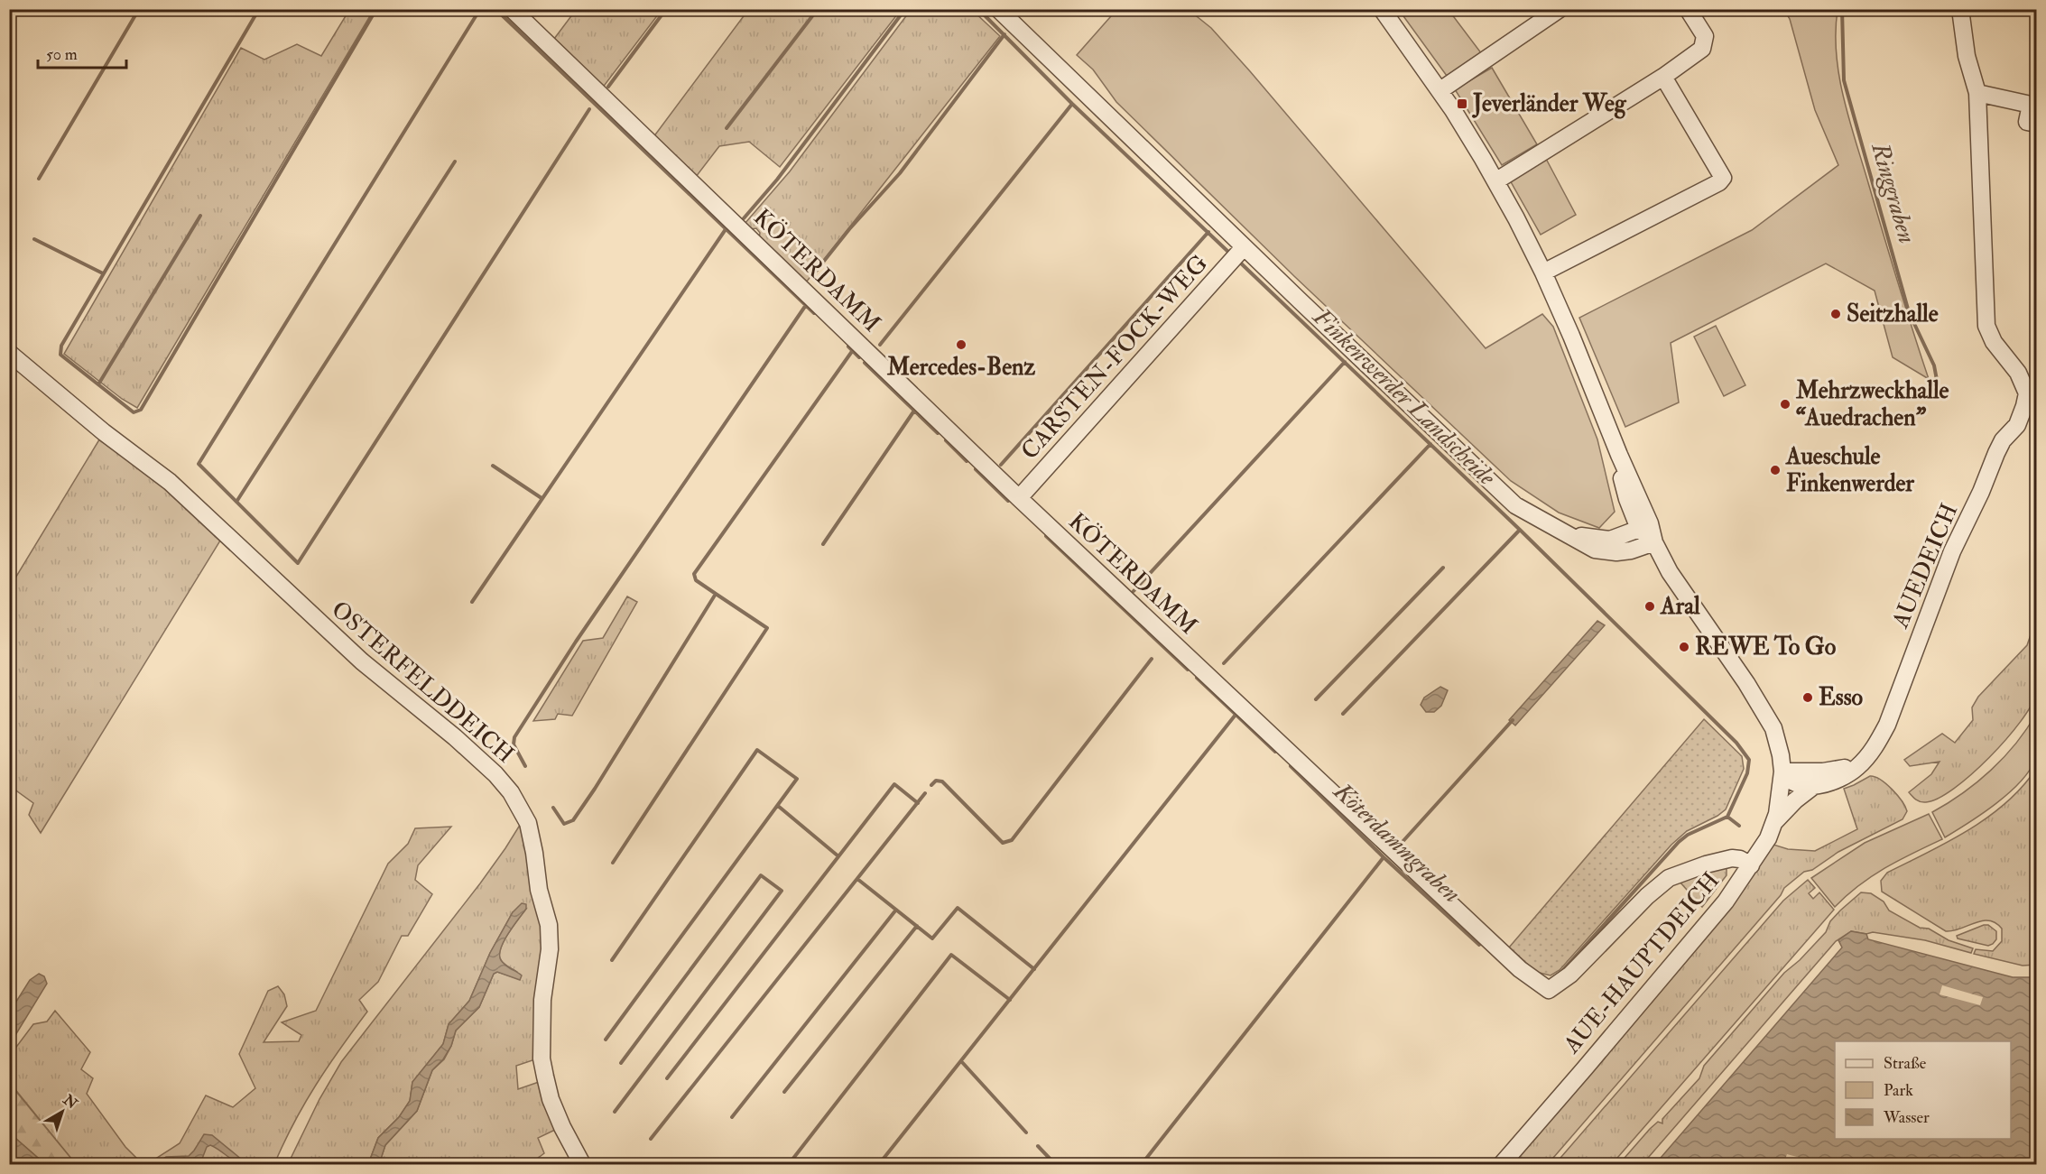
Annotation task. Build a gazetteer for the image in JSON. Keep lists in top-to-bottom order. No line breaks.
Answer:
{"streets":{"street":["KÖTERDAMM","CARSTEN-FOCK-WEG","AUEDEICH","OSTERFELDDEICH","AUE-HAUPTDEICH"]},"crossings":[["KÖTERDAMM","CARSTEN-FOCK-WEG"],["KÖTERDAMM","AUE-HAUPTDEICH"],["AUEDEICH","AUE-HAUPTDEICH"]],"water":["Ringgraben","Finkenwerder Landscheide","Köterdammgraben"],"places":{"transit":["Jeverländer Weg"],"other":["Seitzhalle","Mercedes-Benz","Mehrzweckhalle “Auedrachen”","Aueschule Finkenwerder","Aral","REWE To Go","Esso"]},"legend":["Straße","Park","Wasser"],"scale_bar":"50 m","north":"top right"}
